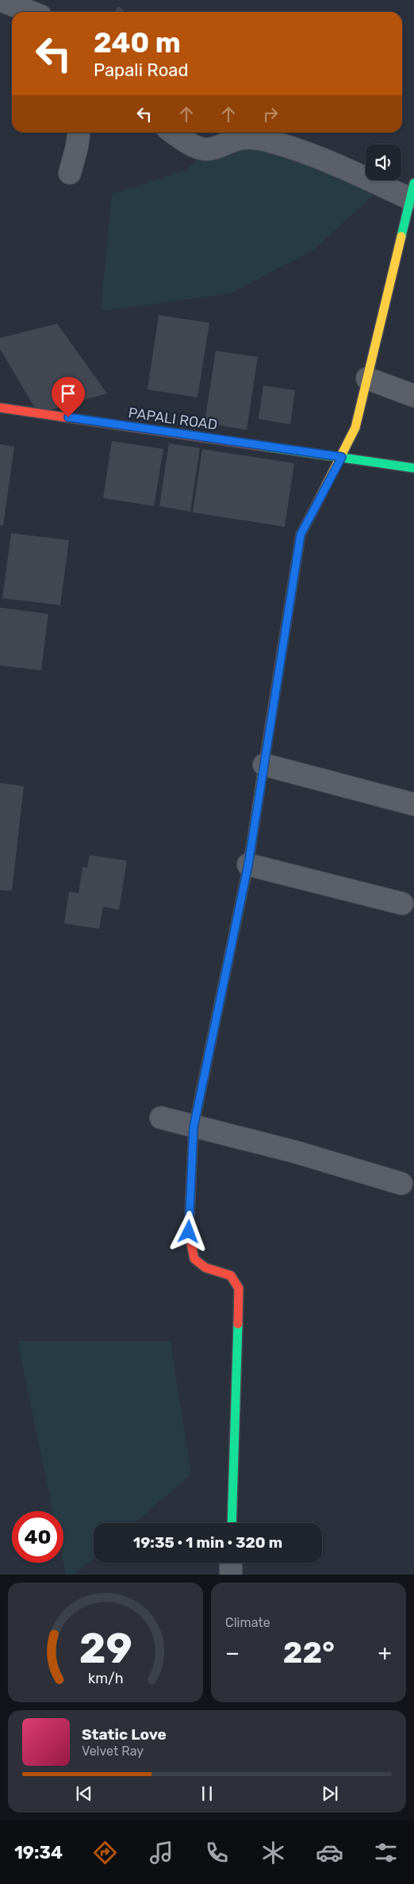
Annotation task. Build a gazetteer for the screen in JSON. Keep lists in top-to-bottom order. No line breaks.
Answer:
{"streets":{"street":["PAPALI ROAD"]},"page":{"turn":["240 m","Papali Road"],"limit":"40","trip":"19:35 · 1 min · 320 m","tile":"Climate","heat":["−","22°","+"],"song":["Static Love","Velvet Ray"],"tabs":"19:34","gauge":["29","km/h"]}}
